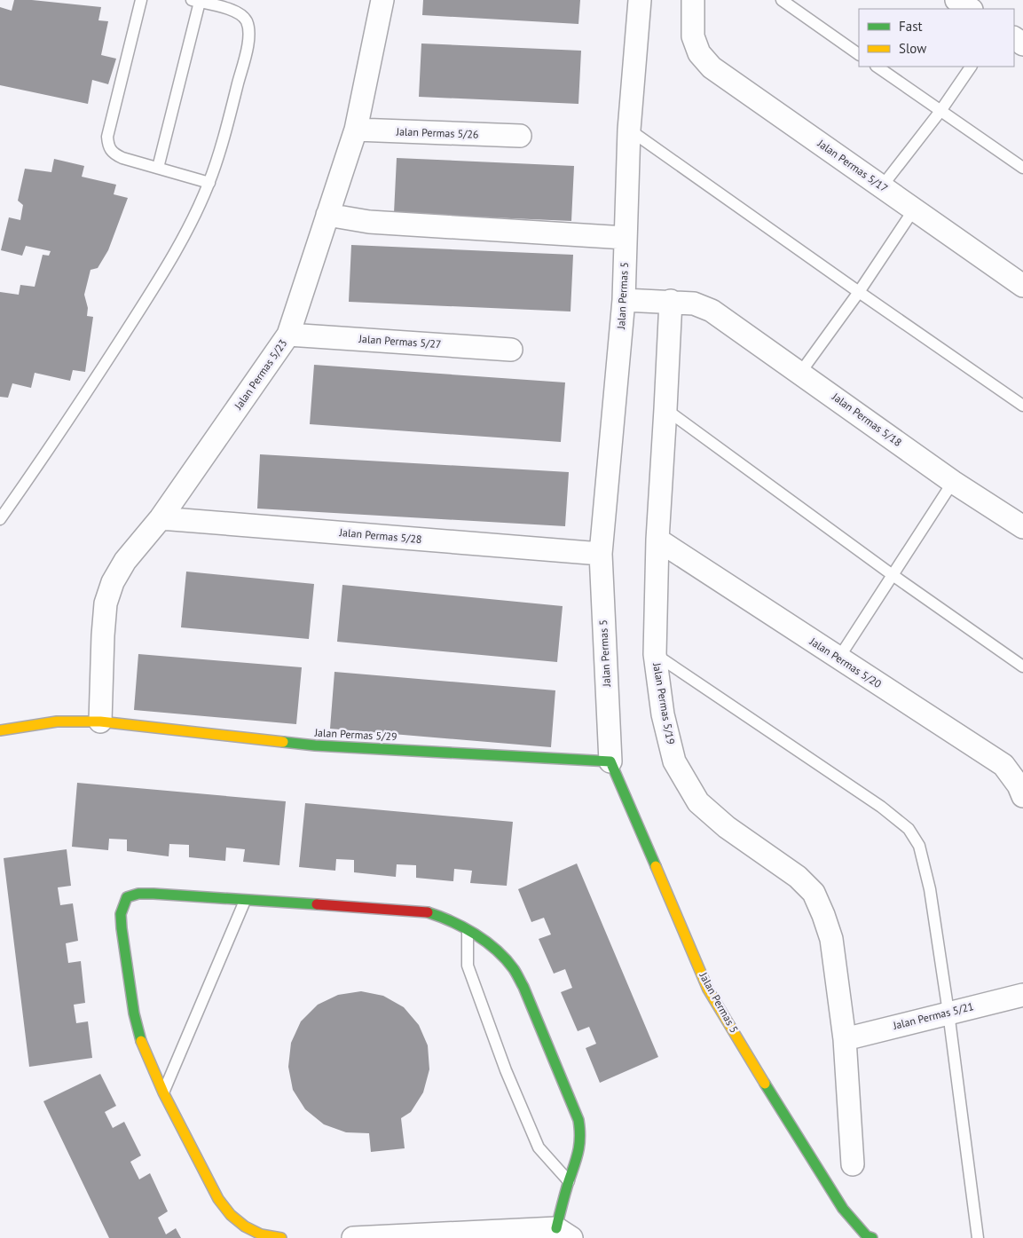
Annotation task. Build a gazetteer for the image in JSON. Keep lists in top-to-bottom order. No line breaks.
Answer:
{"streets":{"street":["Jalan Permas 5/26","Jalan Permas 5/17","Jalan Permas 5","Jalan Permas 5/27","Jalan Permas 5/23","Jalan Permas 5/18","Jalan Permas 5/28","Jalan Permas 5/20","Jalan Permas 5/19","Jalan Permas 5/29","Jalan Permas 5/21"]},"crossings":[["Jalan Permas 5/26","Jalan Permas 5/23"],["Jalan Permas 5","Jalan Permas 5/18"],["Jalan Permas 5","Jalan Permas 5/28"],["Jalan Permas 5","Jalan Permas 5/29"],["Jalan Permas 5/27","Jalan Permas 5/23"],["Jalan Permas 5/23","Jalan Permas 5/28"],["Jalan Permas 5/23","Jalan Permas 5/29"],["Jalan Permas 5/18","Jalan Permas 5/19"],["Jalan Permas 5/20","Jalan Permas 5/19"],["Jalan Permas 5/19","Jalan Permas 5/21"]],"legend":["Fast","Slow"]}
